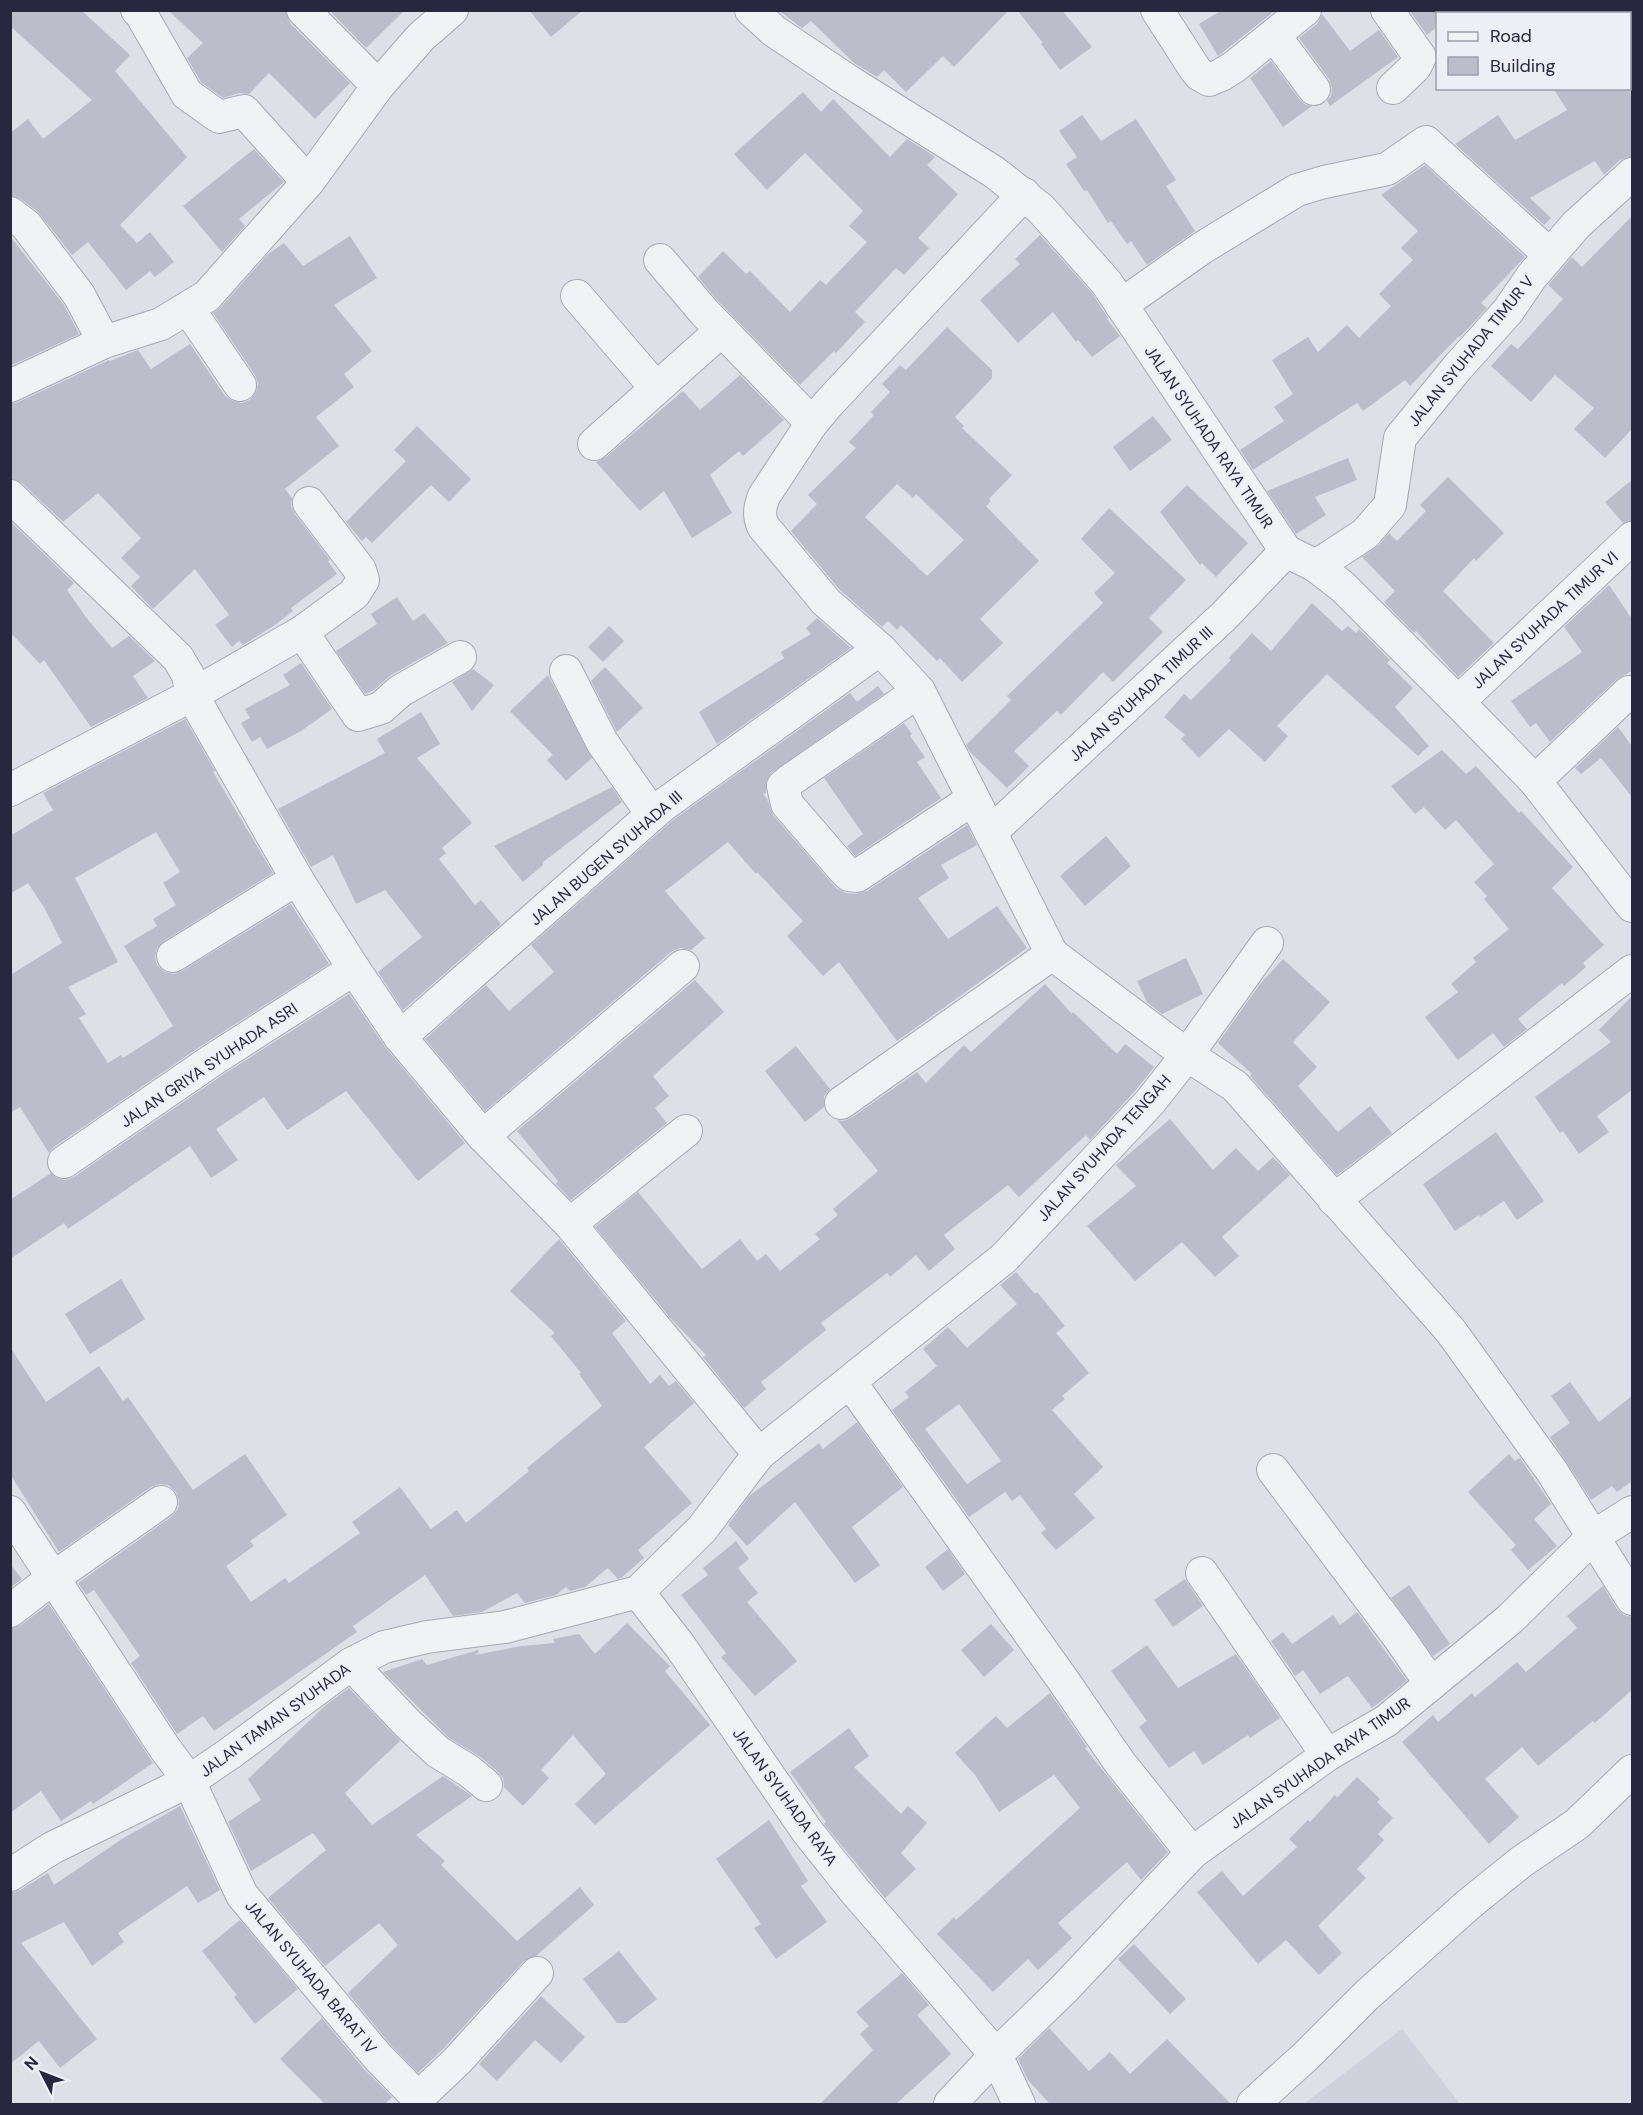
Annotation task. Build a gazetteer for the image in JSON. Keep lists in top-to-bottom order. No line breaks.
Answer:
{"streets":{"street":["JALAN SYUHADA TIMUR V","JALAN SYUHADA RAYA TIMUR","JALAN SYUHADA TIMUR VI","JALAN SYUHADA TIMUR III","JALAN BUGEN SYUHADA III","JALAN GRIYA SYUHADA ASRI","JALAN SYUHADA TENGAH","JALAN TAMAN SYUHADA","JALAN SYUHADA RAYA","JALAN SYUHADA BARAT IV"]},"crossings":[["JALAN SYUHADA TIMUR V","JALAN SYUHADA RAYA TIMUR"],["JALAN SYUHADA RAYA TIMUR","JALAN SYUHADA TIMUR VI"],["JALAN SYUHADA RAYA TIMUR","JALAN SYUHADA TIMUR III"],["JALAN SYUHADA RAYA TIMUR","JALAN SYUHADA RAYA"],["JALAN SYUHADA TENGAH","JALAN TAMAN SYUHADA"],["JALAN SYUHADA TENGAH","JALAN SYUHADA RAYA"],["JALAN TAMAN SYUHADA","JALAN SYUHADA RAYA"],["JALAN TAMAN SYUHADA","JALAN SYUHADA BARAT IV"]],"legend":["Road","Building"],"north":"top left"}
